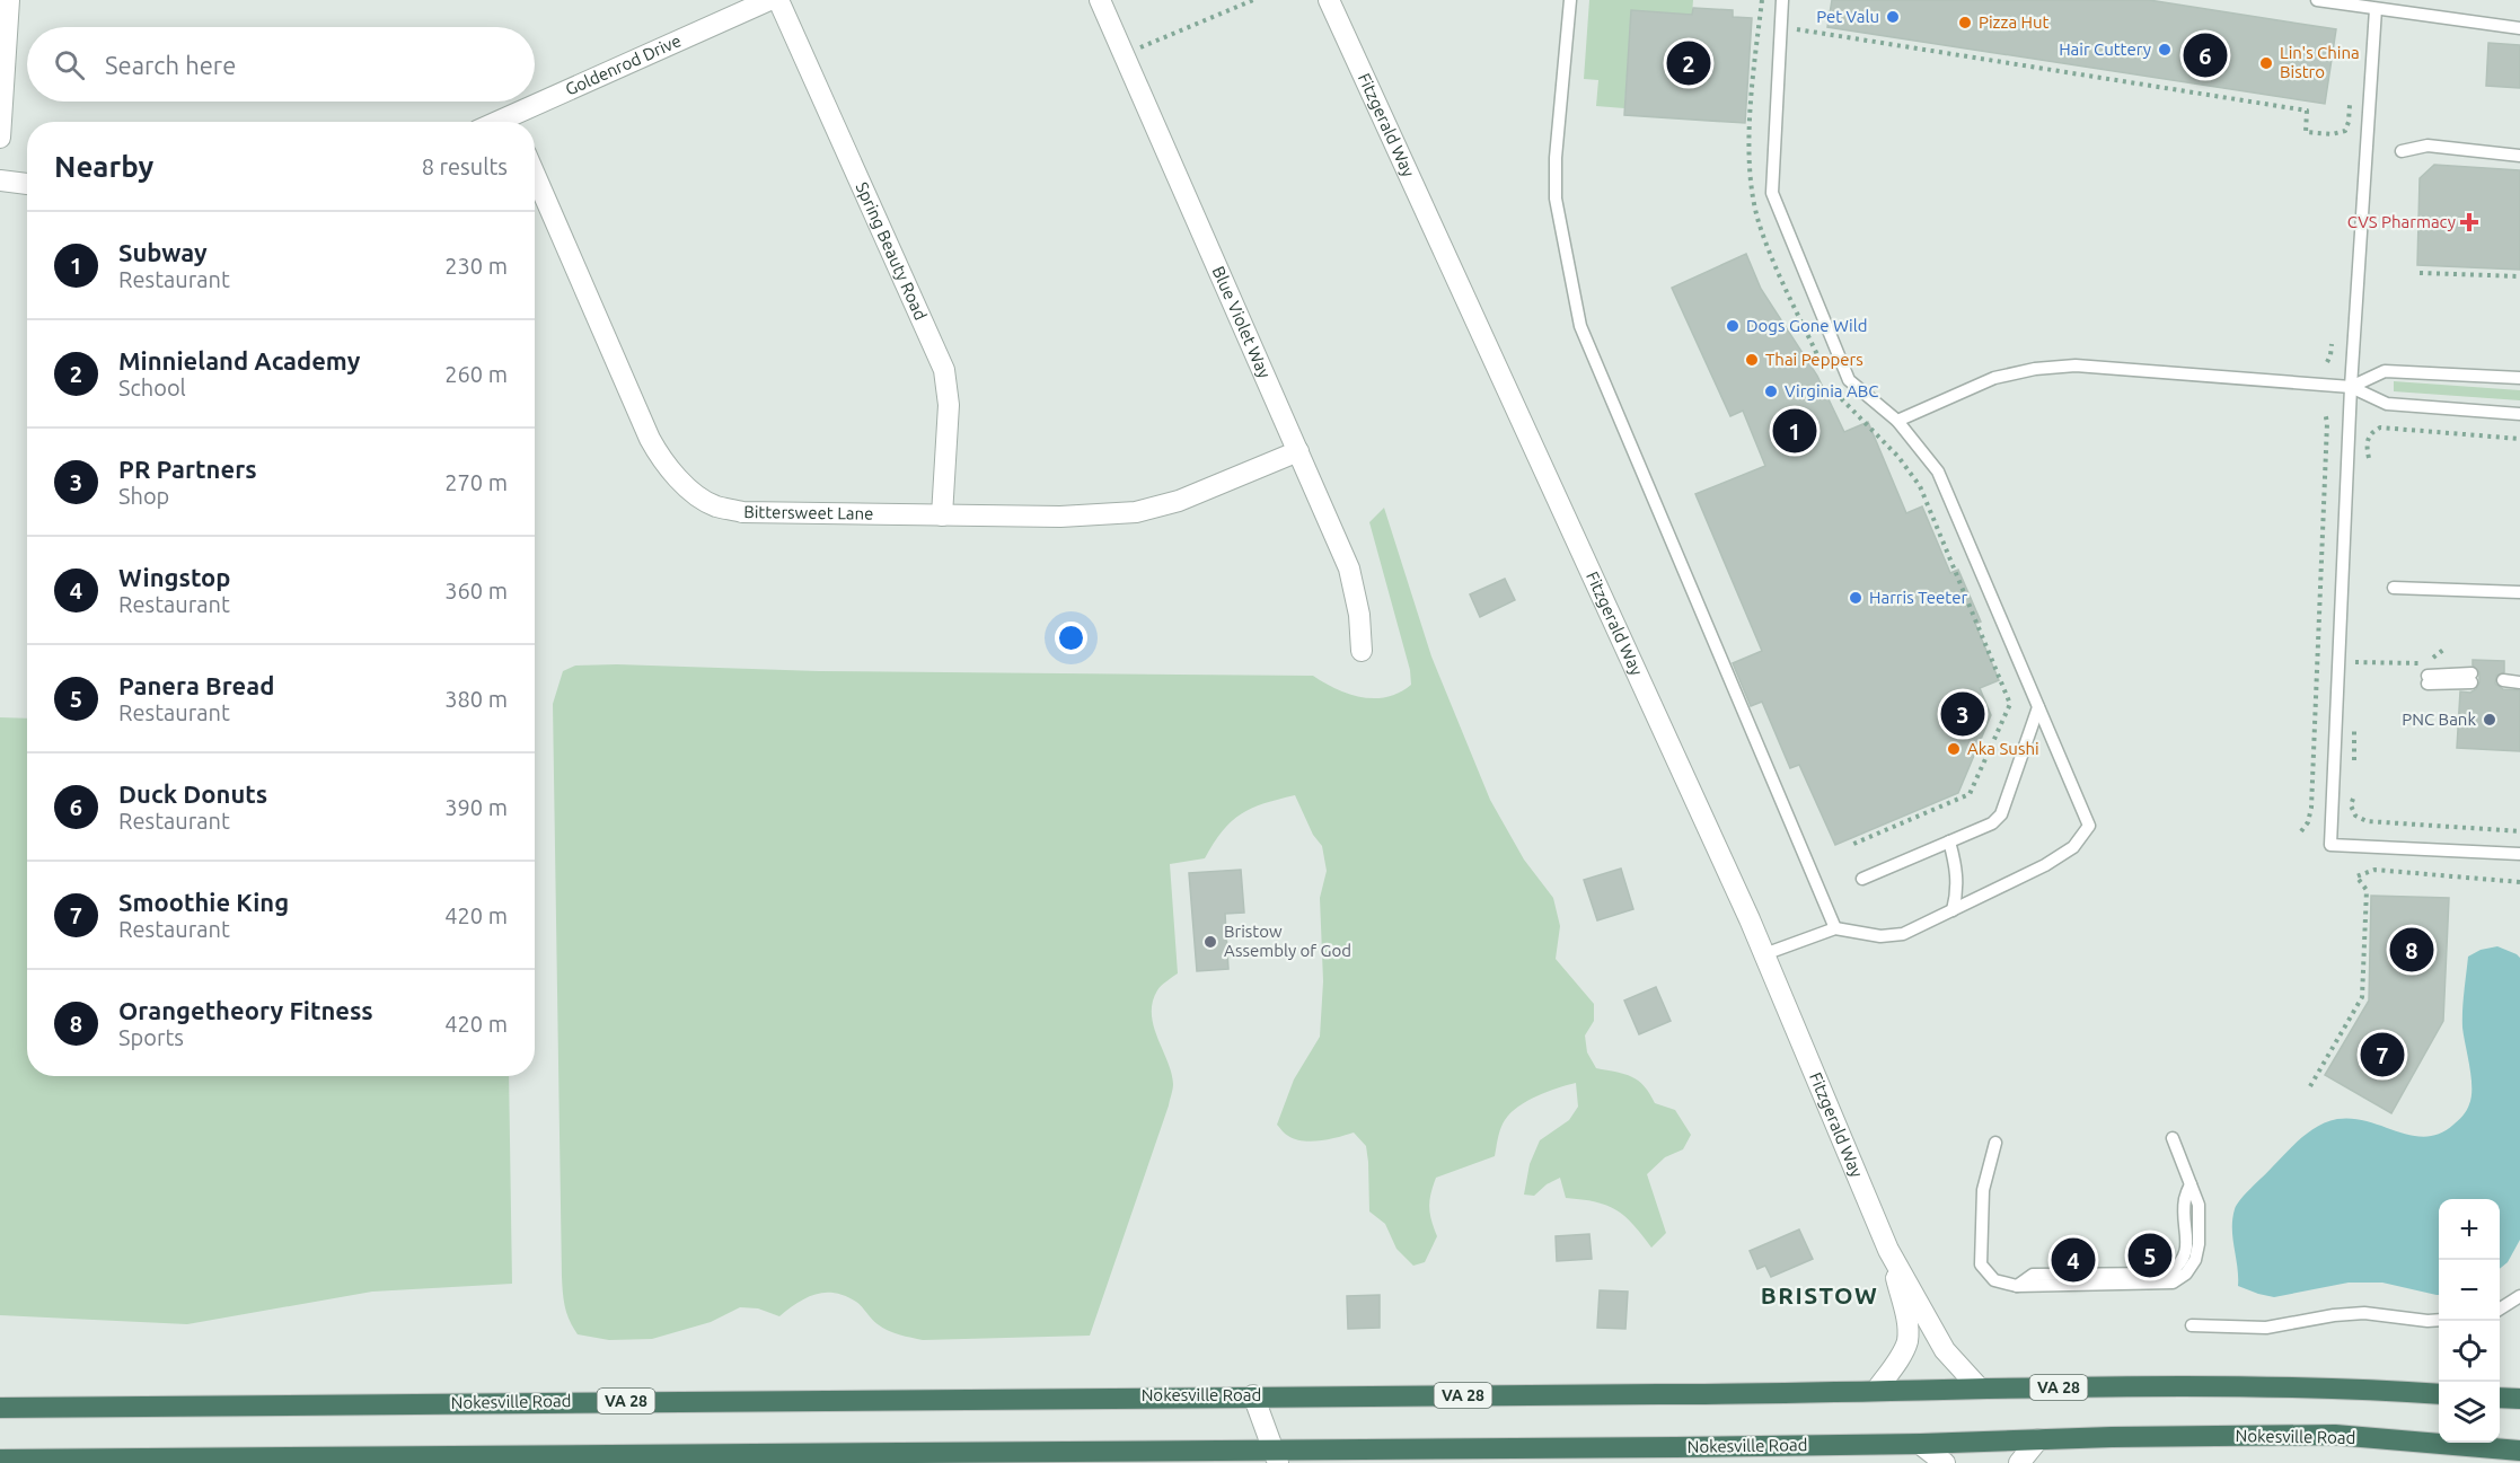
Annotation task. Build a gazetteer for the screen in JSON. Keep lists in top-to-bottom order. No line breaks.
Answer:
{"streets":{"highway":["VA 28","Nokesville Road"],"street":["Goldenrod Drive","Fitzgerald Way","Spring Beauty Road","Blue Violet Way","Bittersweet Lane"]},"crossings":[["Fitzgerald Way","Nokesville Road"],["Spring Beauty Road","Bittersweet Lane"],["Blue Violet Way","Bittersweet Lane"]],"districts":["BRISTOW"],"places":{"other":["Pet Valu","Pizza Hut","Hair Cuttery","Lin's China Bistro","Dogs Gone Wild","Thai Peppers","Virginia ABC","Harris Teeter","PNC Bank","Aka Sushi","Bristow Assembly of God"],"health":["CVS Pharmacy"]},"page":{"search":"Search here","pins":["6","2","1","3","8","7","5","4"],"heading":["Nearby","8 results"],"list":[{"mark":"1","name":"Subway","note":"Restaurant","value":"230 m"},{"mark":"2","name":"Minnieland Academy","note":"School","value":"260 m"},{"mark":"3","name":"PR Partners","note":"Shop","value":"270 m"},{"mark":"4","name":"Wingstop","note":"Restaurant","value":"360 m"},{"mark":"5","name":"Panera Bread","note":"Restaurant","value":"380 m"},{"mark":"6","name":"Duck Donuts","note":"Restaurant","value":"390 m"},{"mark":"7","name":"Smoothie King","note":"Restaurant","value":"420 m"},{"mark":"8","name":"Orangetheory Fitness","note":"Sports","value":"420 m"}],"map_buttons":["+","−"]}}
